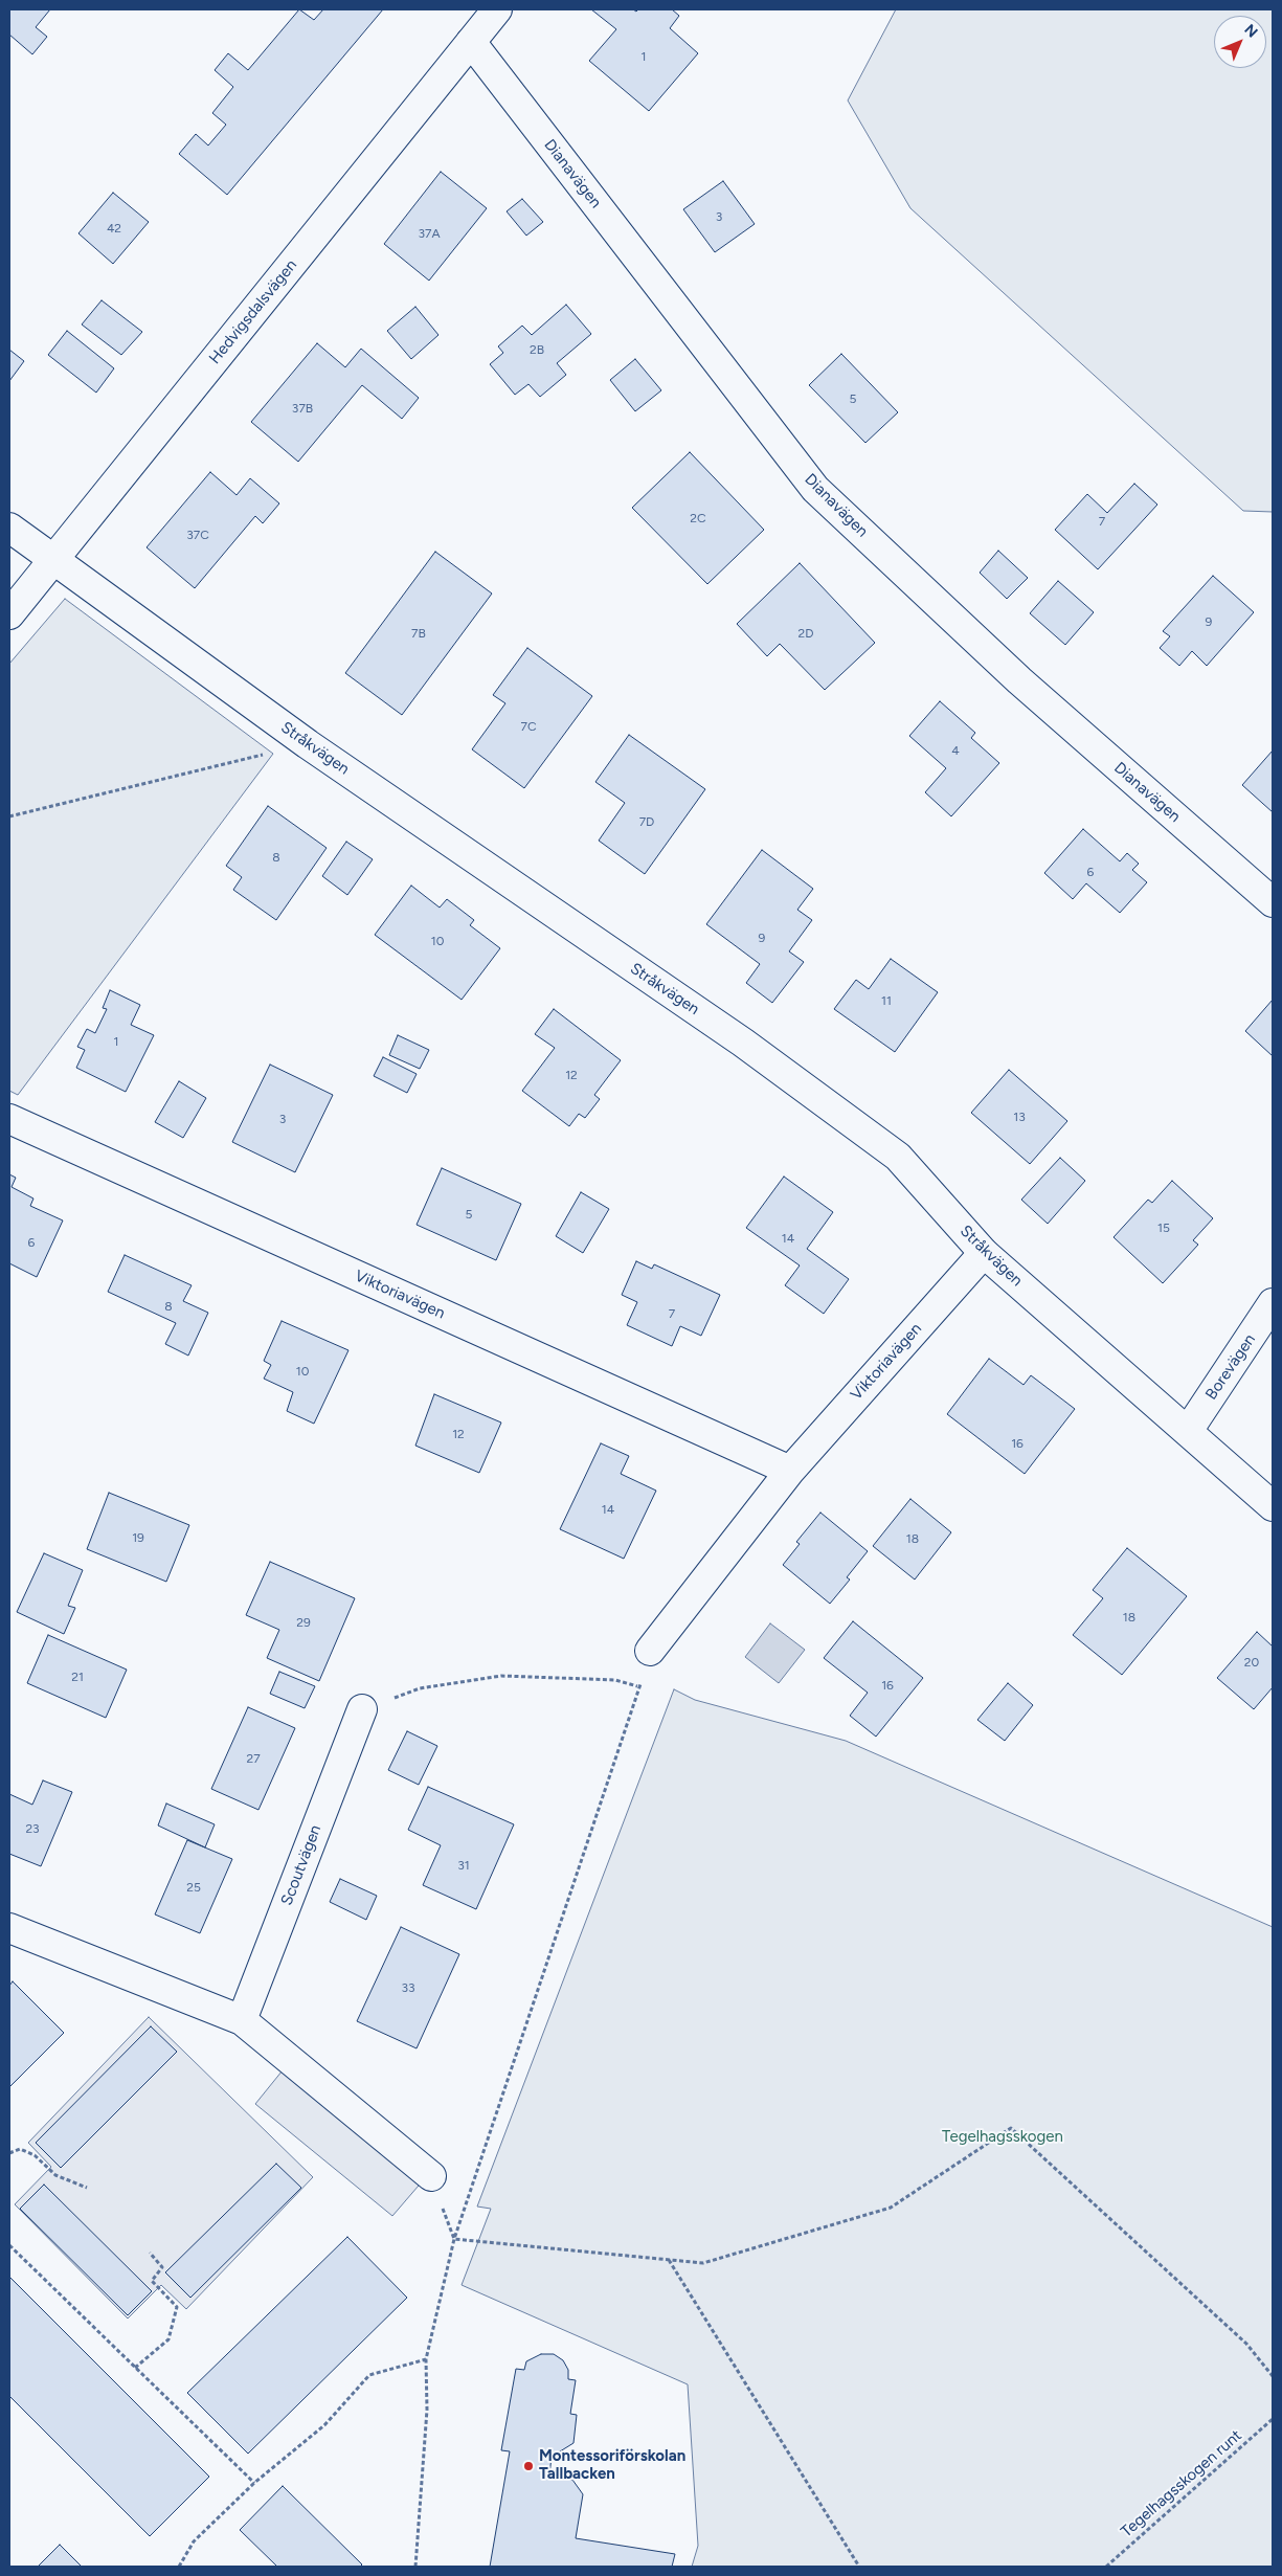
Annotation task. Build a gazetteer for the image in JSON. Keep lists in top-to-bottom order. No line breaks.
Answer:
{"streets":{"street":["Dianavägen","Hedvigsdalsvägen","Stråkvägen","Viktoriavägen","Borevägen","Scoutvägen"],"path":["Tegelhagsskogen runt"]},"crossings":[["Dianavägen","Hedvigsdalsvägen"],["Hedvigsdalsvägen","Stråkvägen"],["Stråkvägen","Viktoriavägen"],["Stråkvägen","Borevägen"]],"parks":["Tegelhagsskogen"],"places":["Montessoriförskolan Tallbacken"],"house_numbers":["1","3","42","37A","2B","5","37B","2C","7","37C","9","7B","2D","7C","4","7D","8","6","9","10","11","1","12","13","3","5","15","14","6","8","7","10","12","16","14","19","18","18","29","20","21","16","27","23","31","25","33"],"north":"top right"}
